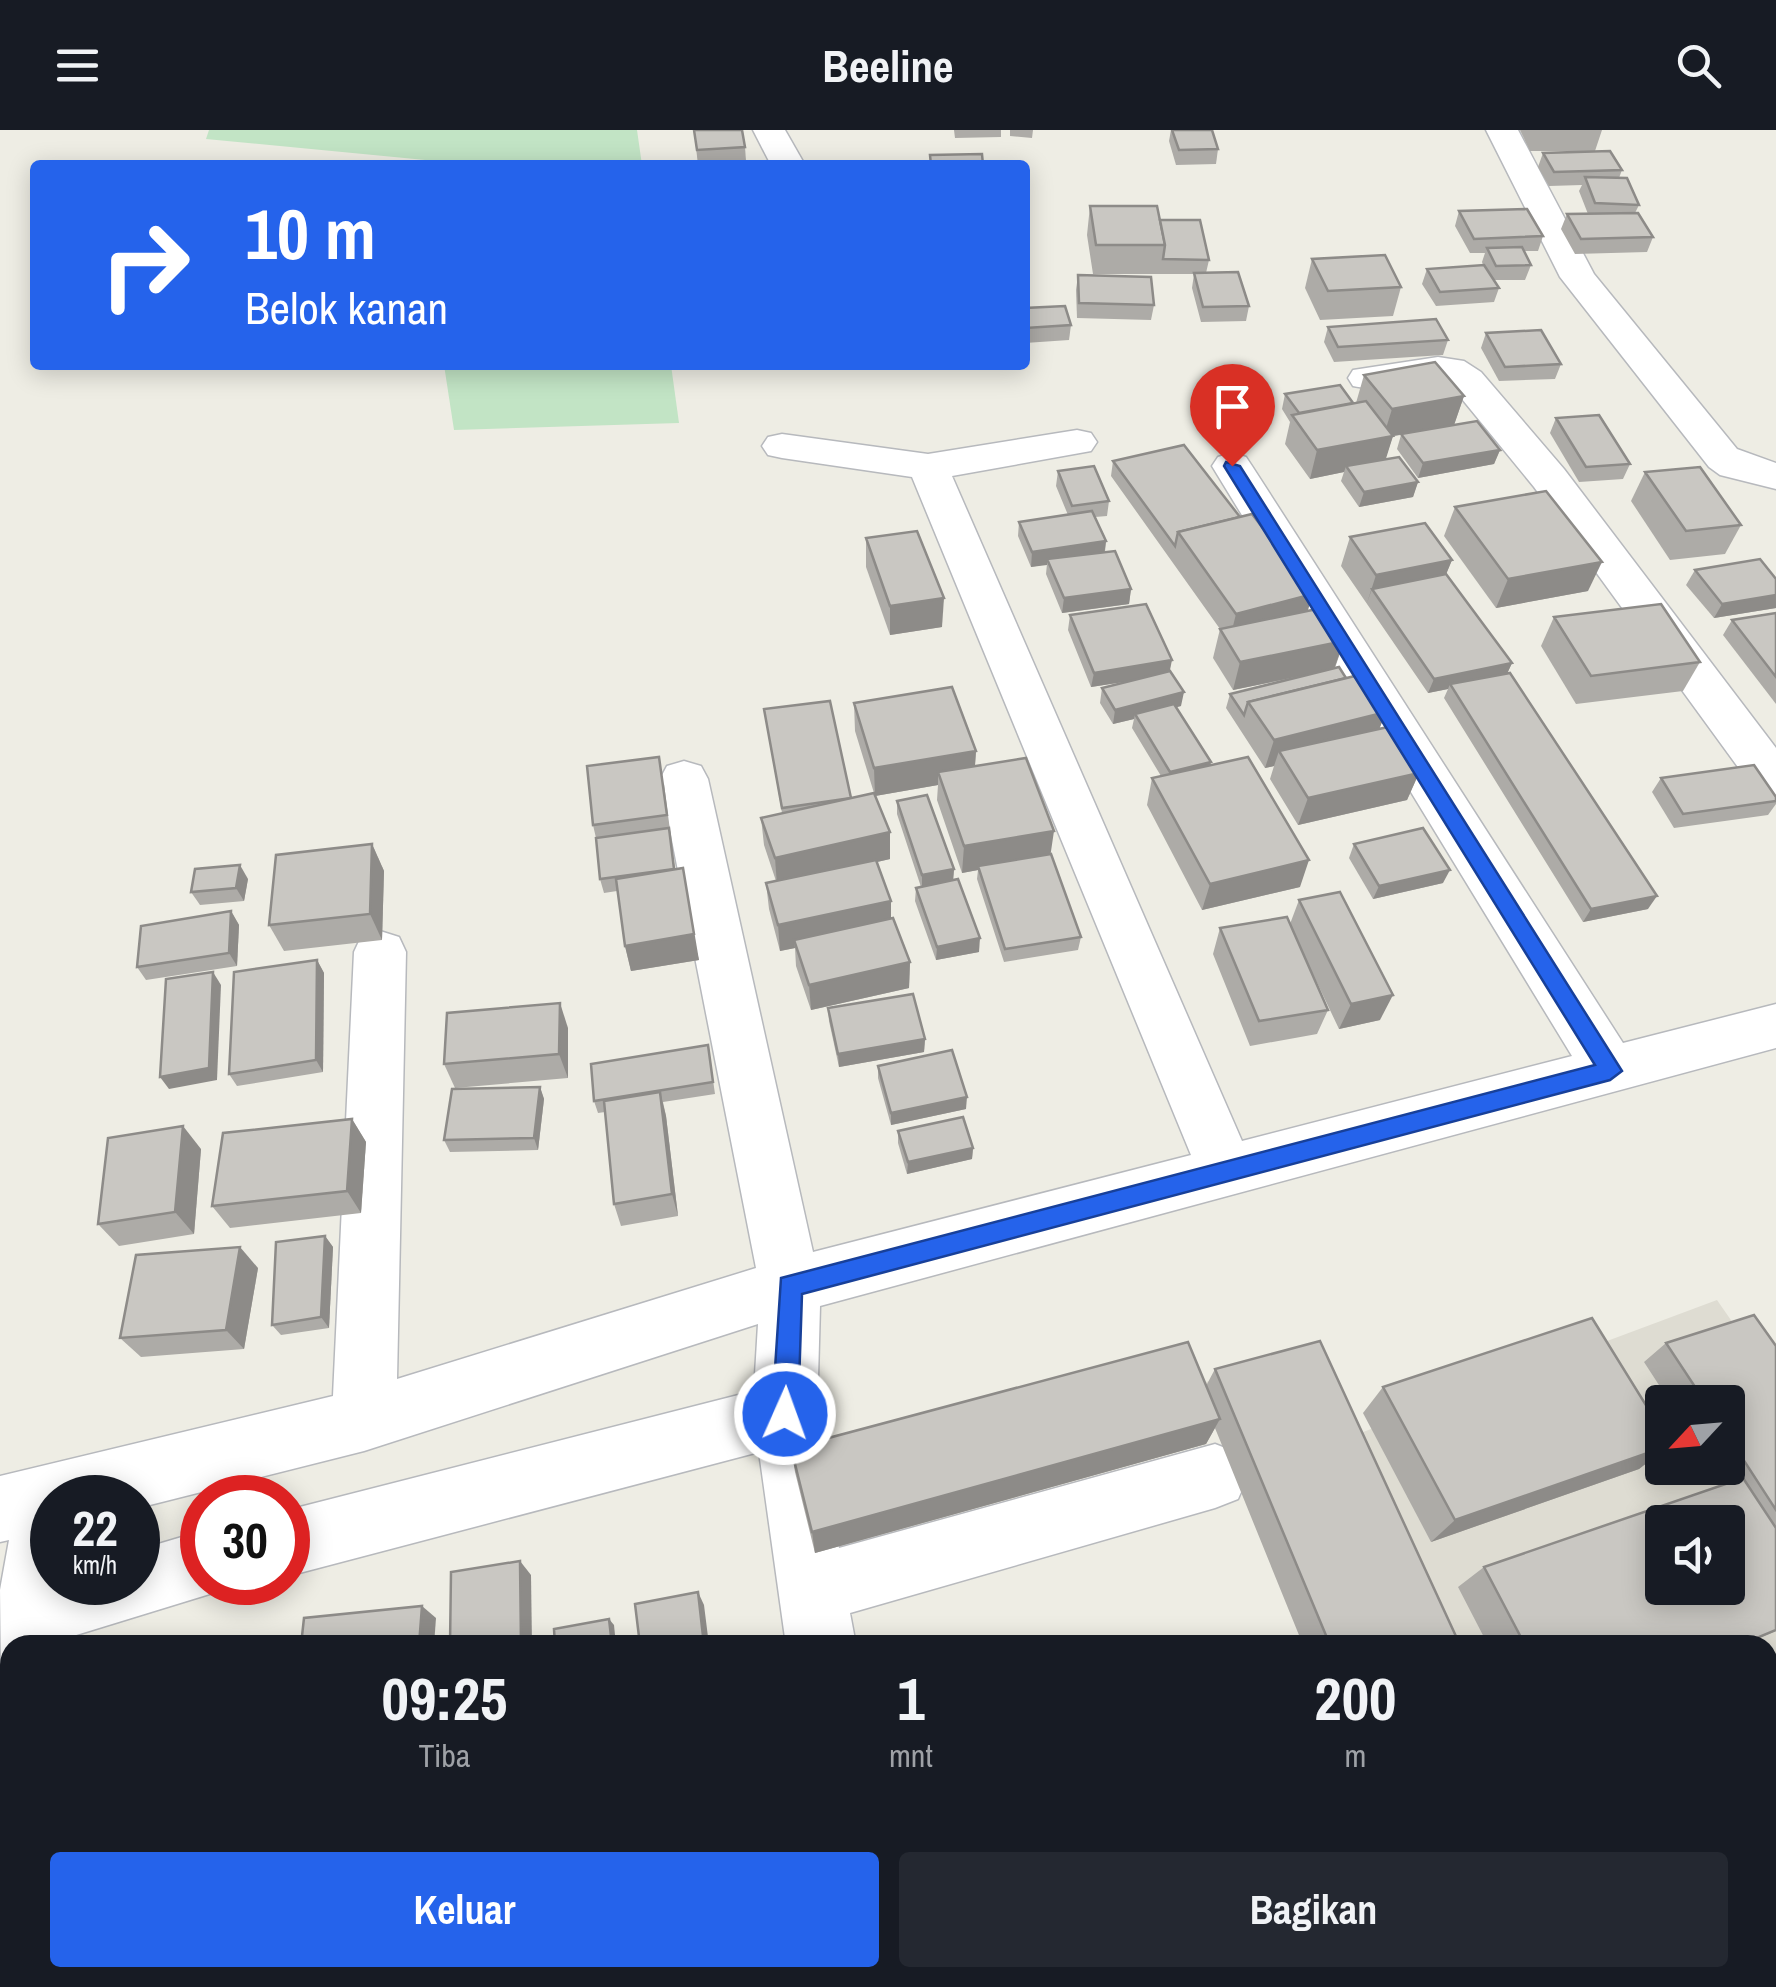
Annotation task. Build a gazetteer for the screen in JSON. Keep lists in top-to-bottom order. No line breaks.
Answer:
{"north":"bottom left","page":{"header":"Beeline","turn":["10 m","Belok kanan"],"speed":"22 km/h","limit":"30","eta":["09:25","Tiba","1","mnt","200","m"],"buttons":["Keluar","Bagikan"]}}
